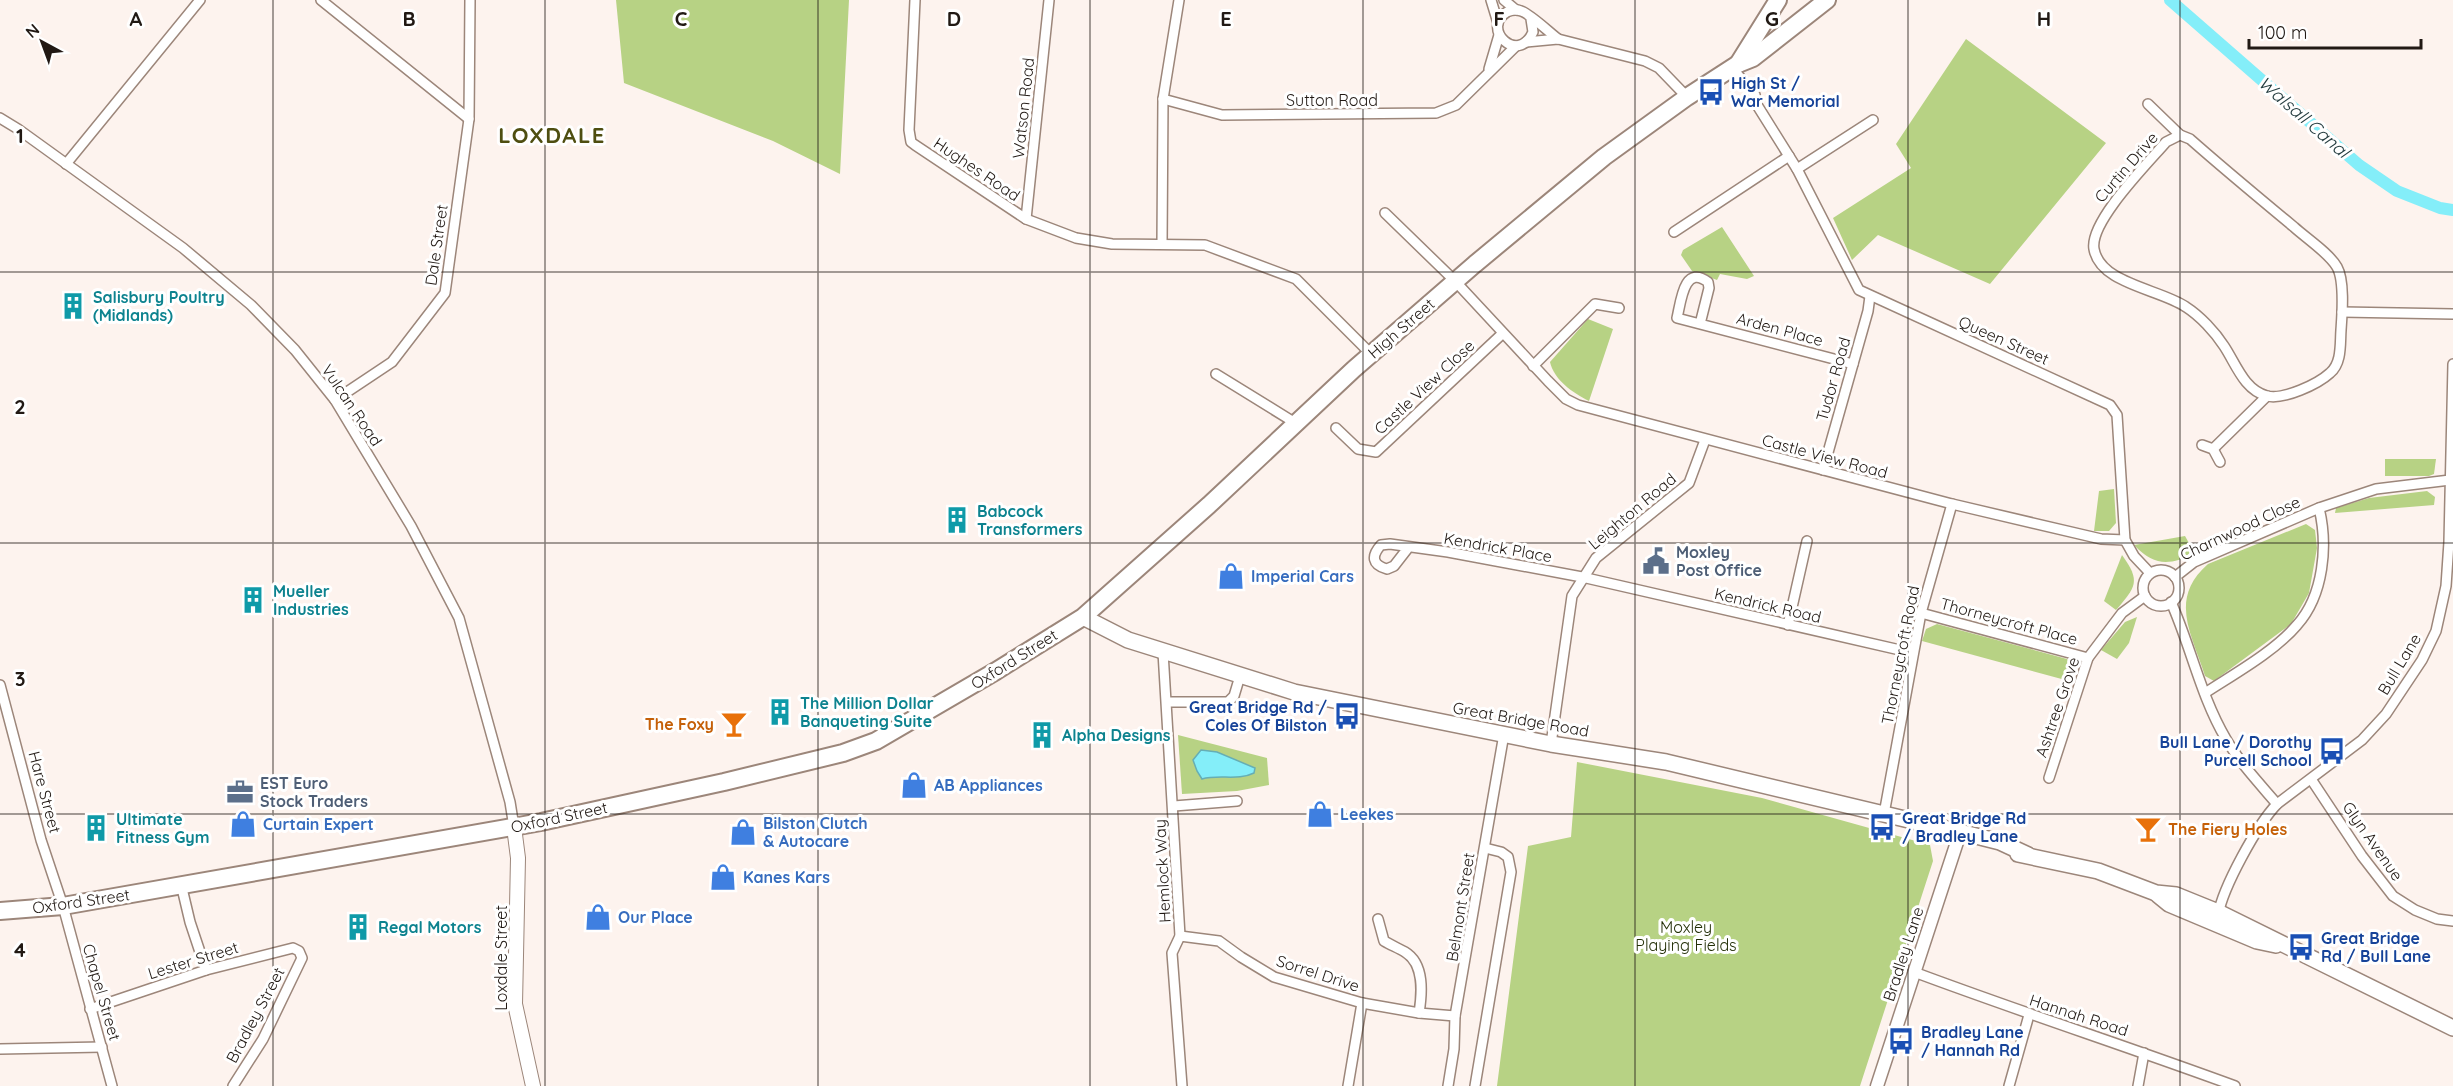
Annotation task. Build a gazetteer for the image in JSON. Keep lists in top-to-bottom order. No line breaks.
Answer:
{"streets":{"highway":["High Street","Oxford Street"],"main road":["Great Bridge Road","Loxdale Street"],"street":["Sutton Road","Watson Road","Curtin Drive","Hughes Road","Dale Street","Arden Place","Queen Street","Tudor Road","Castle View Close","Vulcan Road","Castle View Road","Leighton Road","Charnwood Close","Kendrick Place","Kendrick Road","Thorneycroft Place","Thorneycroft Road","Bull Lane","Ashtree Grove","Hare Street","Glyn Avenue","Hemlock Way","Belmont Street","Bradley Lane","Lester Street","Sorrel Drive","Chapel Street","Bradley Street","Hannah Road"]},"crossings":[["Watson Road","Hughes Road"],["Dale Street","Vulcan Road"],["High Street","Queen Street"],["High Street","Castle View Road"],["High Street","Oxford Street"],["High Street","Great Bridge Road"],["Arden Place","Tudor Road"],["Queen Street","Tudor Road"],["Queen Street","Castle View Road"],["Tudor Road","Castle View Road"],["Castle View Close","Castle View Road"],["Vulcan Road","Oxford Street"],["Vulcan Road","Loxdale Street"],["Castle View Road","Leighton Road"],["Castle View Road","Thorneycroft Road"],["Leighton Road","Kendrick Place"],["Leighton Road","Kendrick Road"],["Leighton Road","Great Bridge Road"],["Charnwood Close","Bull Lane"],["Charnwood Close","Ashtree Grove"],["Kendrick Place","Kendrick Road"],["Kendrick Road","Thorneycroft Road"],["Thorneycroft Place","Thorneycroft Road"],["Thorneycroft Place","Ashtree Grove"],["Thorneycroft Road","Great Bridge Road"],["Oxford Street","Great Bridge Road"],["Oxford Street","Hare Street"],["Oxford Street","Loxdale Street"],["Oxford Street","Chapel Street"],["Bull Lane","Great Bridge Road"],["Bull Lane","Glyn Avenue"],["Great Bridge Road","Hemlock Way"],["Great Bridge Road","Belmont Street"],["Great Bridge Road","Bradley Lane"],["Hare Street","Chapel Street"],["Hemlock Way","Sorrel Drive"],["Belmont Street","Sorrel Drive"],["Bradley Lane","Hannah Road"],["Lester Street","Chapel Street"],["Lester Street","Bradley Street"]],"districts":["LOXDALE"],"water":["Walsall Canal"],"parks":["Moxley Playing Fields"],"places":{"bus stop":["High St / War Memorial","Great Bridge Rd / Coles Of Bilston","Bull Lane / Dorothy Purcell School","Great Bridge Rd / Bradley Lane","Great Bridge Rd / Bull Lane","Bradley Lane / Hannah Rd"],"building":["Salisbury Poultry (Midlands)","Babcock Transformers","Mueller Industries","The Million Dollar Banqueting Suite","Alpha Designs","Ultimate Fitness Gym","Regal Motors"],"public building":["Moxley Post Office"],"shop":["Imperial Cars","AB Appliances","Leekes","Curtain Expert","Bilston Clutch & Autocare","Kanes Kars","Our Place"],"bar":["The Foxy","The Fiery Holes"],"office":["EST Euro Stock Traders"]},"scale_bar":"100 m","north":"top left","grid":{"columns":["A","B","C","D","E","F","G","H"],"rows":["1","2","3","4"]}}
